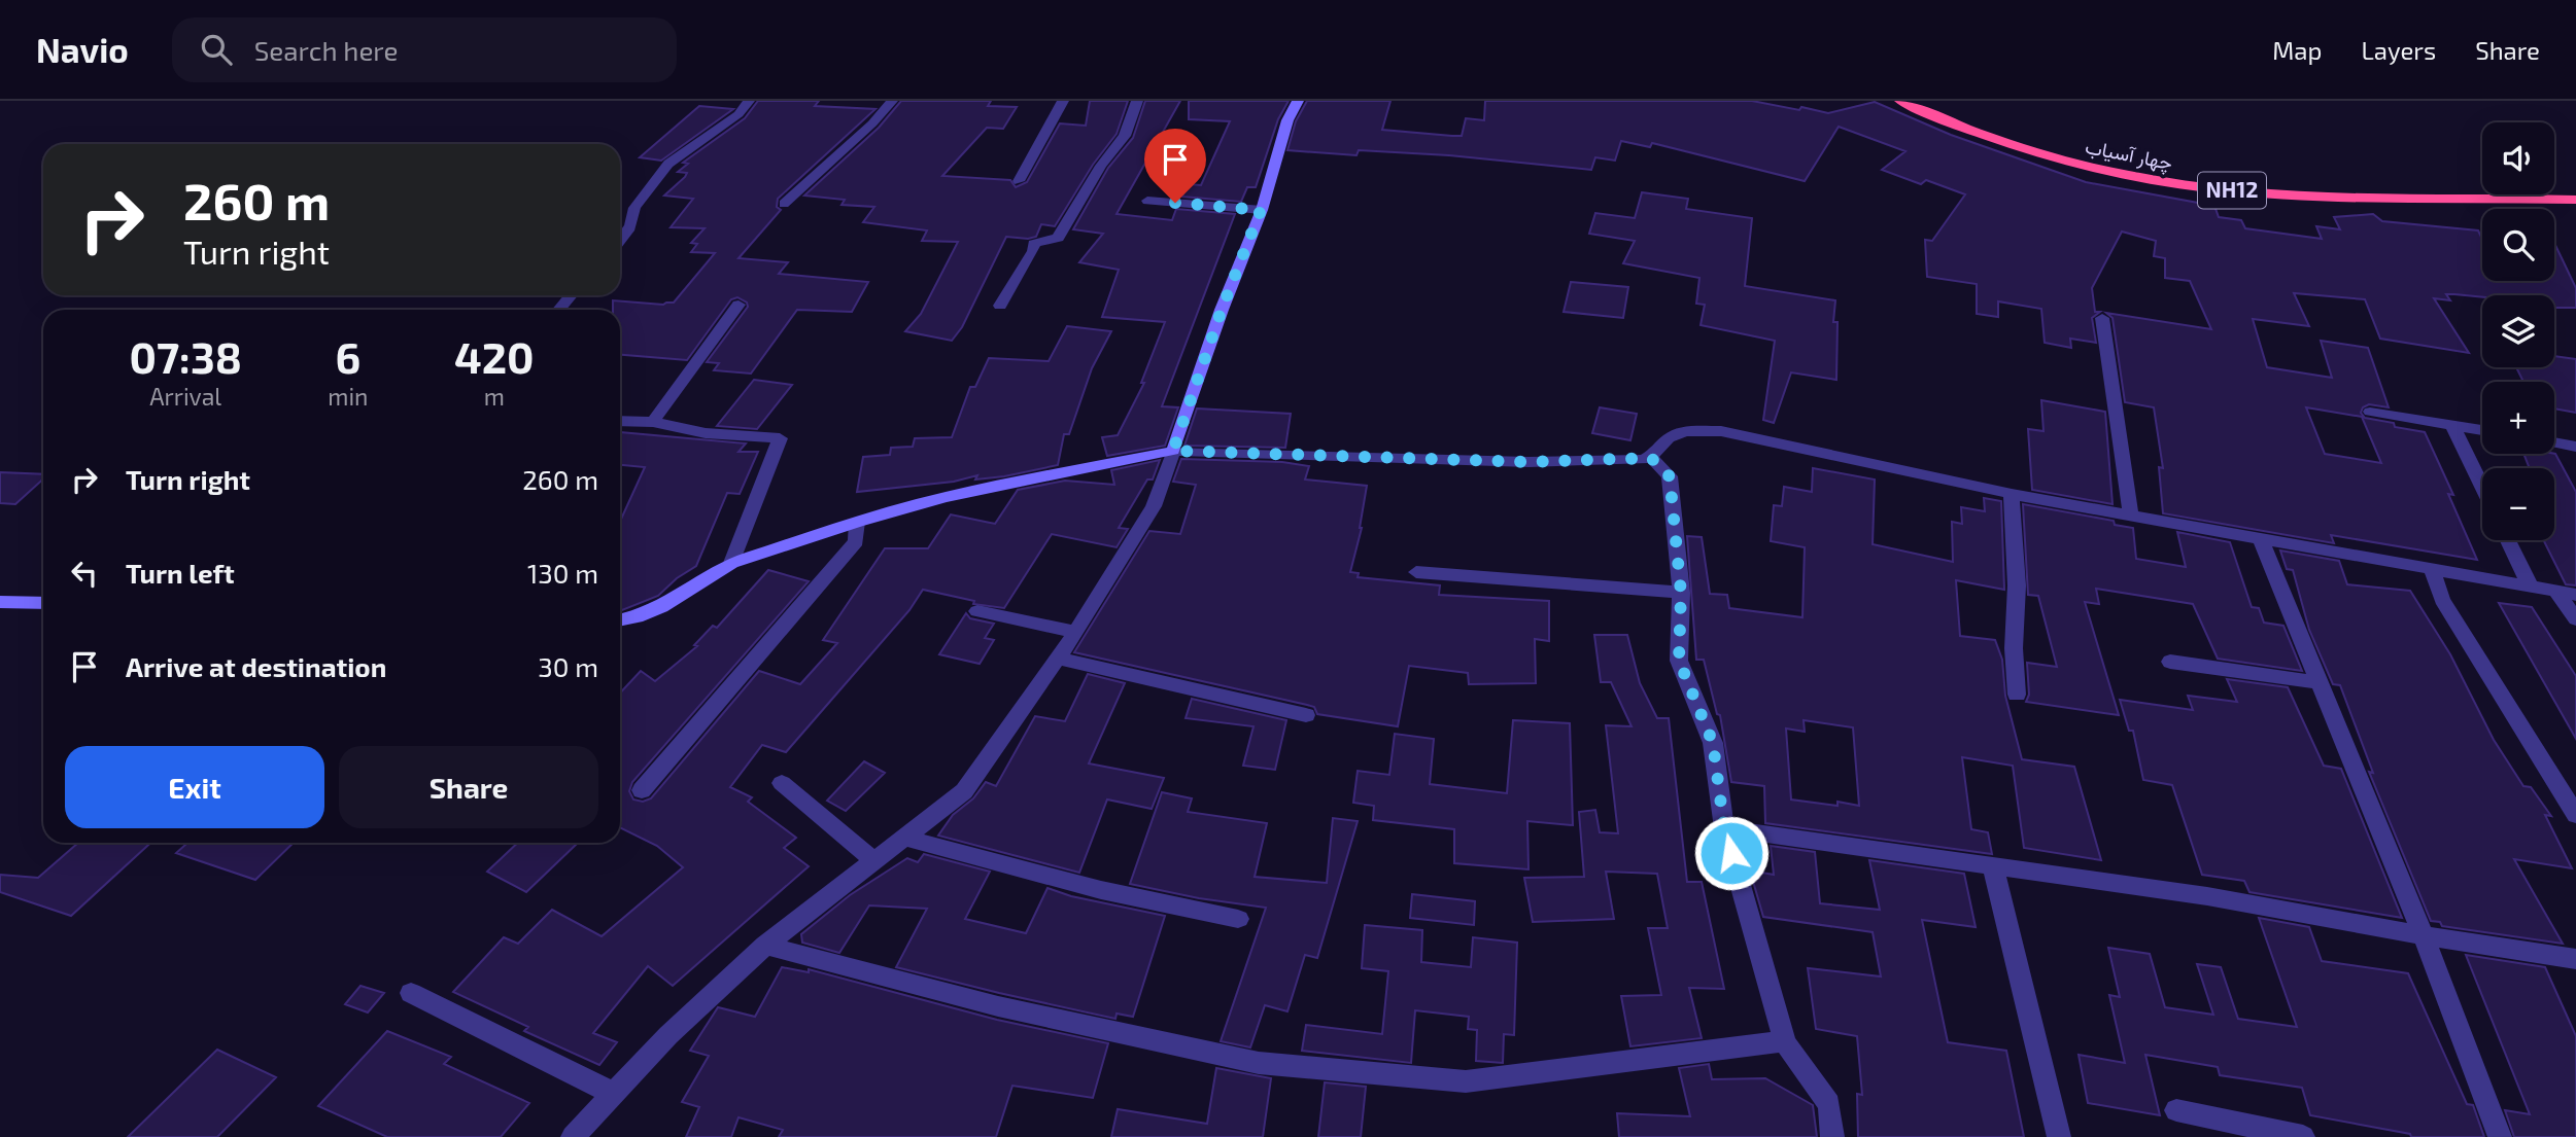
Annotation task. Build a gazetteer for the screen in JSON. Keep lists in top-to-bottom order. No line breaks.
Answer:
{"streets":{"highway":["چهار آسیاب","NH12"]},"page":{"header":"Navio","search":"Search here","nav":["Map","Layers","Share"],"map_buttons":["+","−"],"turn":["260 m","Turn right"],"eta":["07:38","Arrival","6","min","420","m"],"list":[{"name":"Turn right","value":"260 m"},{"name":"Turn left","value":"130 m"},{"name":"Arrive at destination","value":"30 m"}],"buttons":["Exit","Share"]}}
